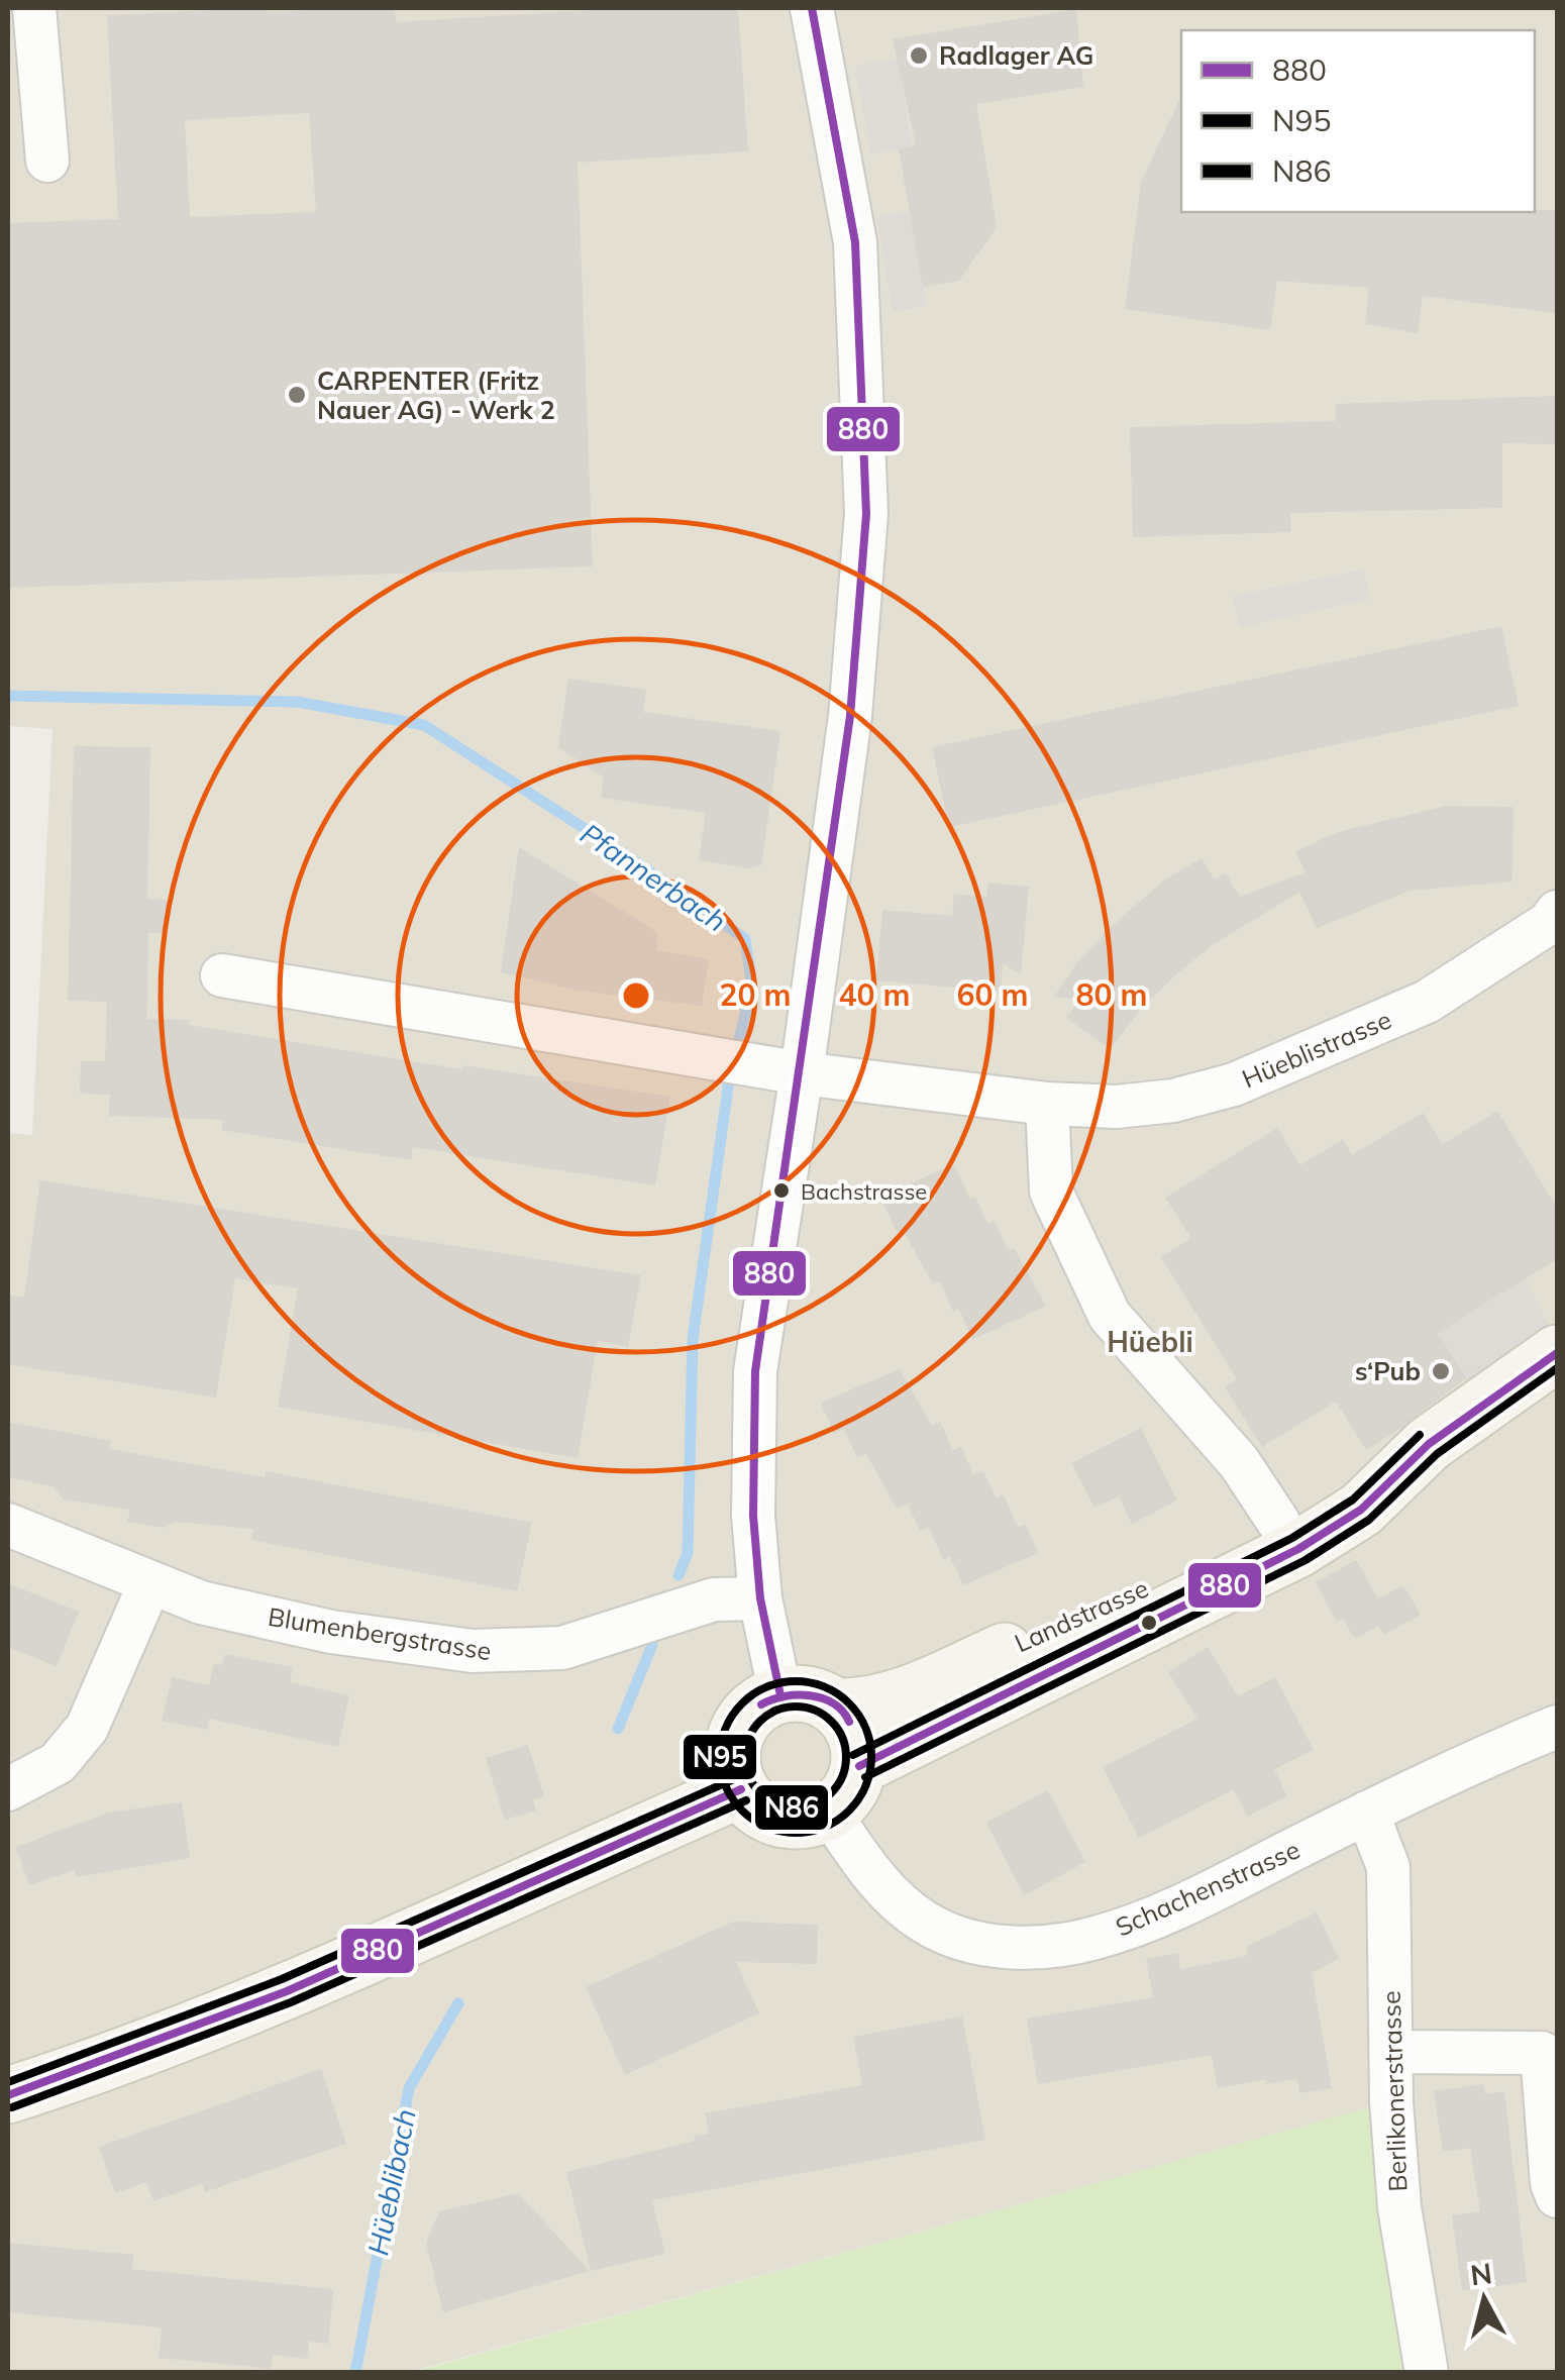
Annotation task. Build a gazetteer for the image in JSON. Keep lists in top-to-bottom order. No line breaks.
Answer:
{"streets":{"main road":["Landstrasse"],"street":["Hüeblistrasse","Blumenbergstrasse","Schachenstrasse","Berlikonerstrasse"]},"crossings":[["Landstrasse","Schachenstrasse"],["Schachenstrasse","Berlikonerstrasse"]],"districts":["Hüebli"],"water":["Pfannerbach","Hüeblibach"],"places":["Radlager AG","CARPENTER (Fritz Nauer AG) - Werk 2","Bachstrasse","s‘Pub"],"lines":["transit line 880","transit line N95","transit line N86"],"legend":["880","N95","N86"],"north":"top","rings":["20 m","40 m","60 m","80 m"]}
